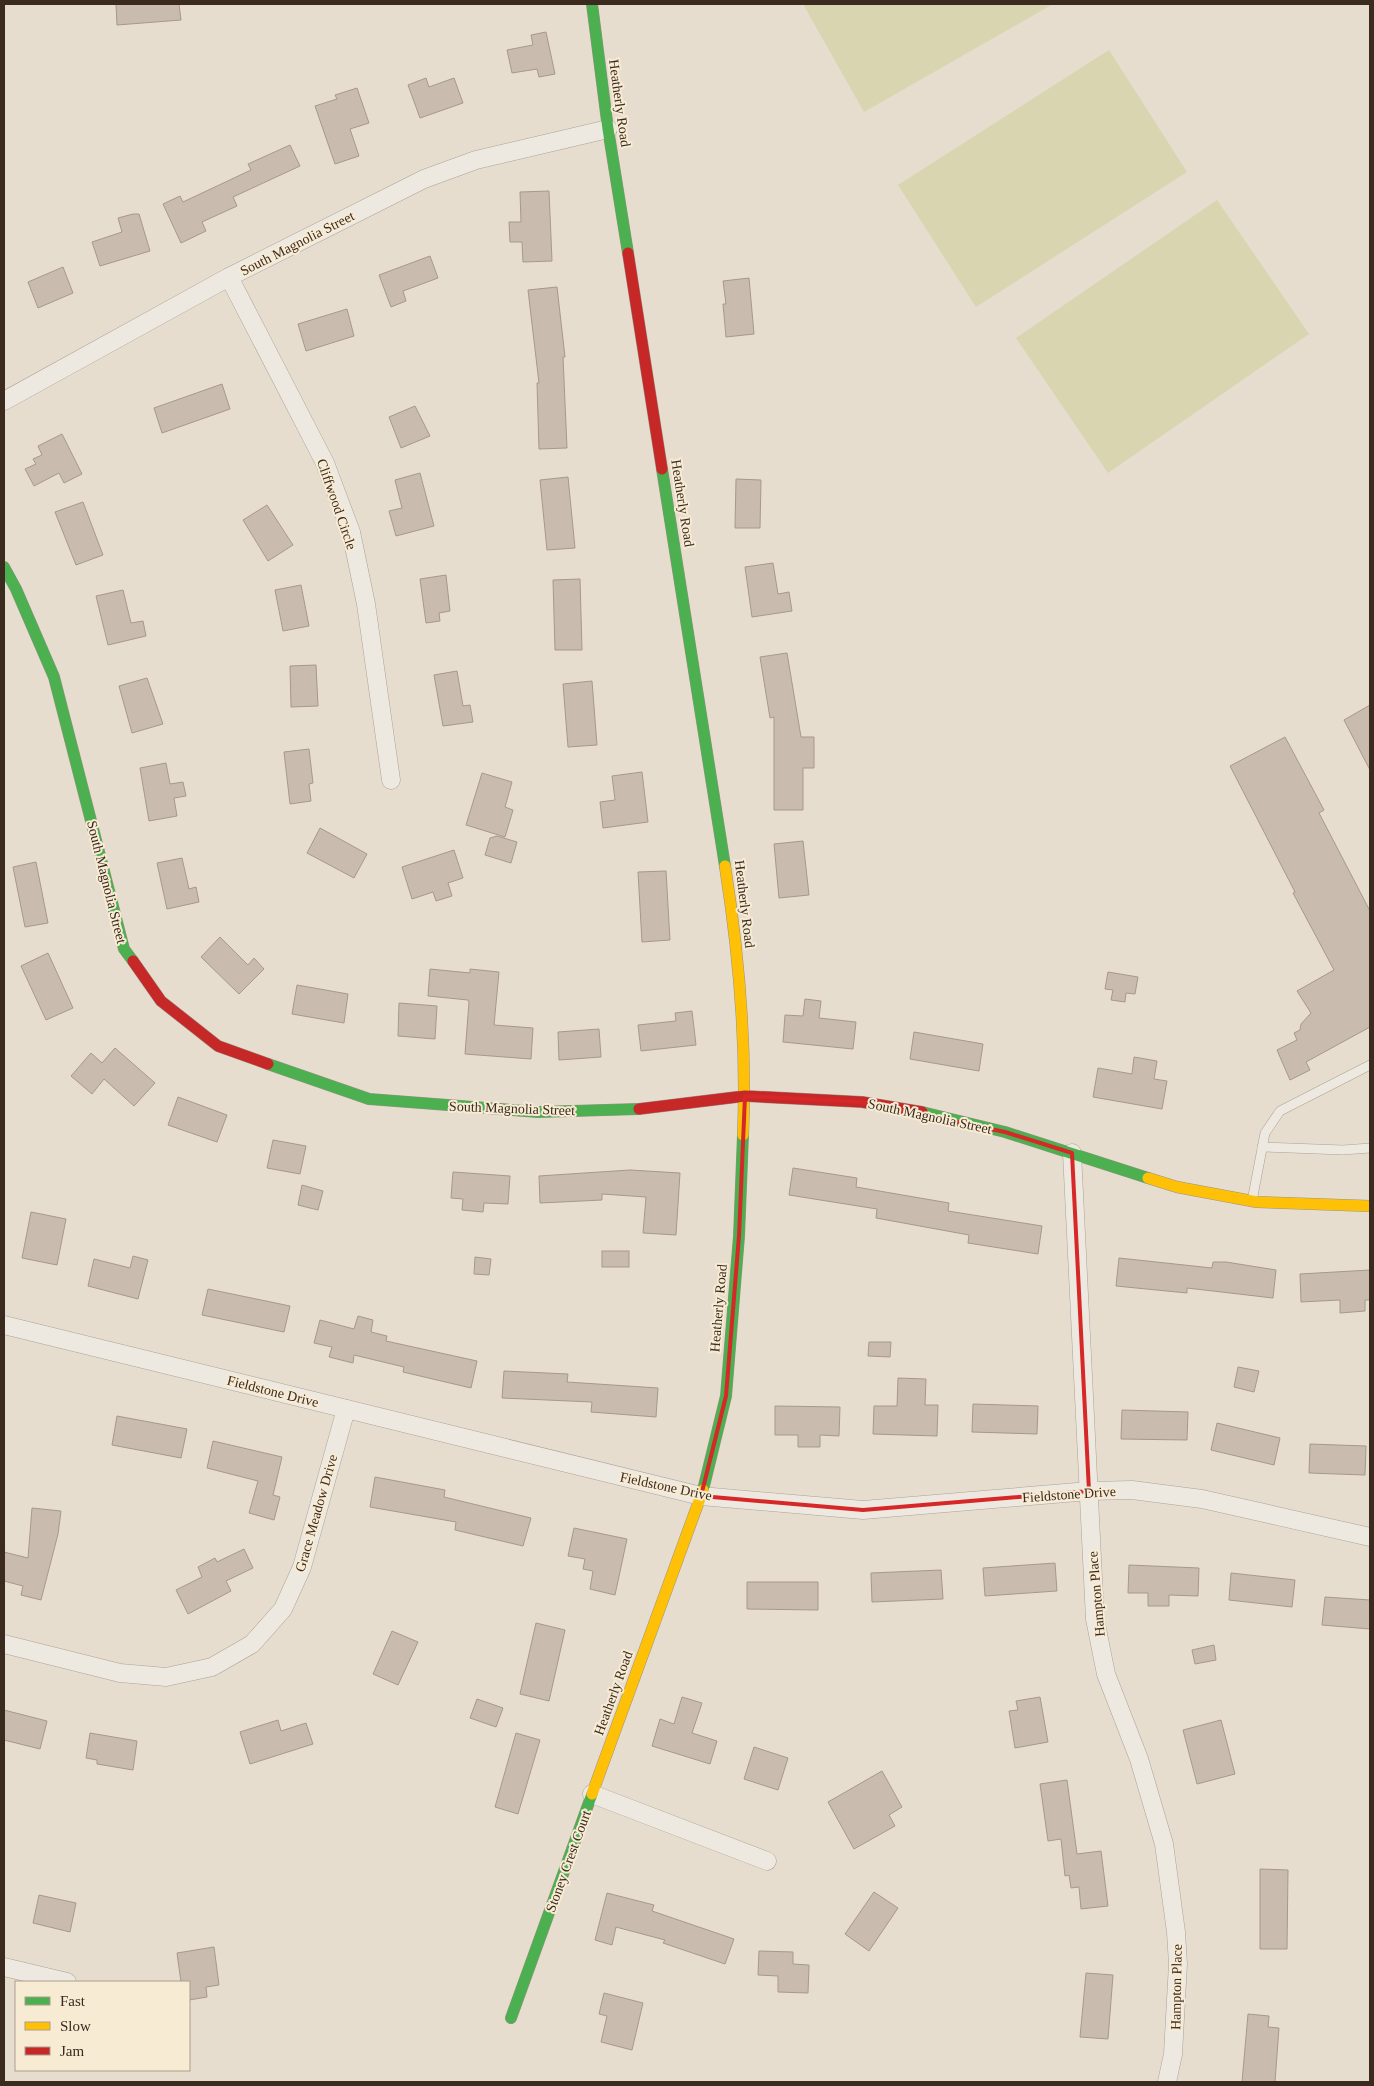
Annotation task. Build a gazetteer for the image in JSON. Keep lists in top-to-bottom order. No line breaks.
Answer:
{"streets":{"street":["Heatherly Road","South Magnolia Street","Cliffwood Circle","Fieldstone Drive","Grace Meadow Drive","Hampton Place","Stoney Crest Court"]},"crossings":[["Heatherly Road","South Magnolia Street"],["Heatherly Road","Fieldstone Drive"],["Heatherly Road","Stoney Crest Court"],["South Magnolia Street","Cliffwood Circle"],["South Magnolia Street","Hampton Place"],["Fieldstone Drive","Grace Meadow Drive"],["Fieldstone Drive","Hampton Place"]],"legend":["Fast","Slow","Jam"]}
